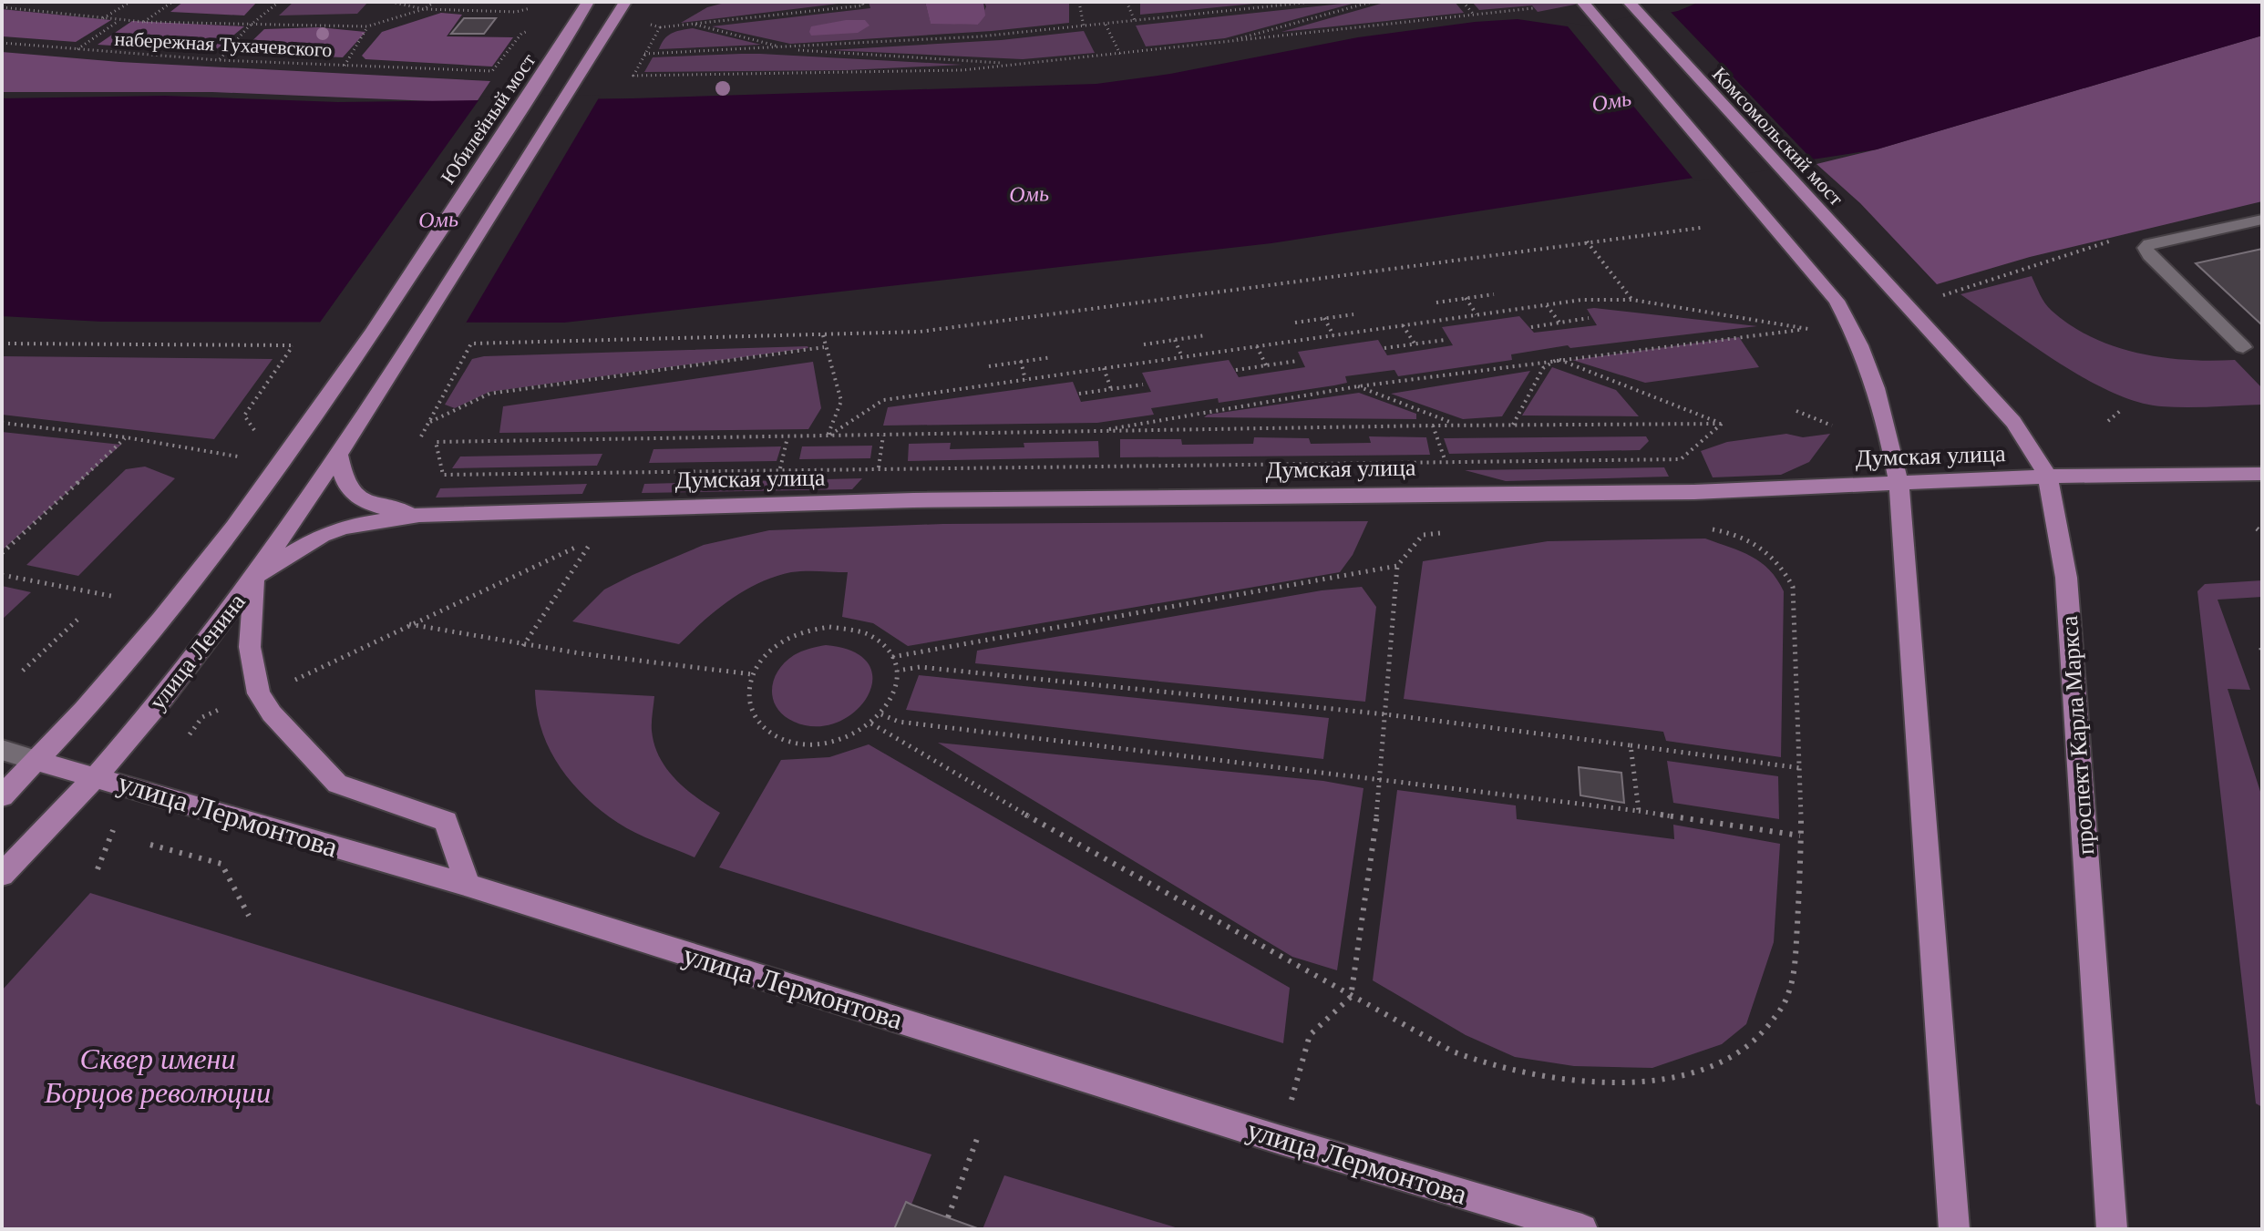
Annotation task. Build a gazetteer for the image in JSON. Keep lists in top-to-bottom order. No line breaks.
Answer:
{"streets":{"main road":["Юбилейный мост","Комсомольский мост","Думская улица","улица Ленина","проспект Карла Маркса","улица Лермонтова"],"path":["набережная Тухачевского"]},"crossings":[["Юбилейный мост","улица Ленина"],["Комсомольский мост","проспект Карла Маркса"],["Думская улица","проспект Карла Маркса"],["улица Ленина","улица Лермонтова"]],"water":["Омь"],"parks":["Сквер имени Борцов революции"]}
